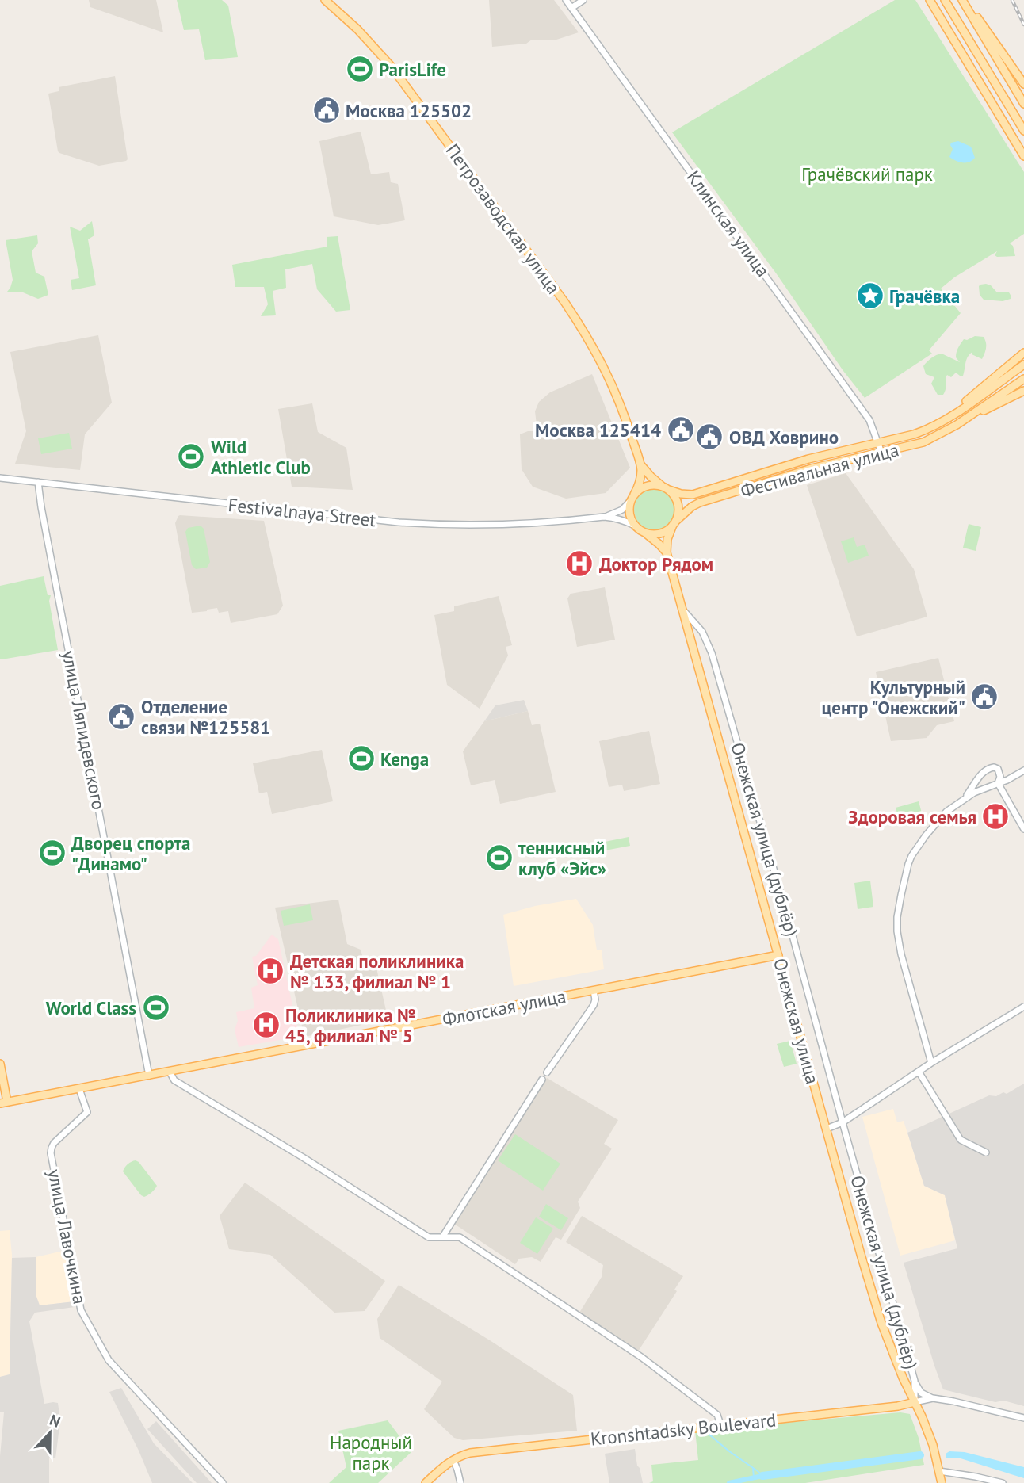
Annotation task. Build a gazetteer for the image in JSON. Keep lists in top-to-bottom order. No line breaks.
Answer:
{"streets":{"main road":["Петрозаводская улица","Фестивальная улица","Флотская улица","Онежская улица","Kronshtadsky Boulevard"],"street":["Клинская улица","Festivalnaya Street","улица Ляпидевского","Онежская улица (дублёр)","улица Лавочкина"]},"crossings":[["Петрозаводская улица","Фестивальная улица"],["Петрозаводская улица","Festivalnaya Street"],["Петрозаводская улица","Онежская улица"],["Клинская улица","Фестивальная улица"],["Фестивальная улица","Festivalnaya Street"],["Фестивальная улица","Онежская улица"],["Festivalnaya Street","улица Ляпидевского"],["Festivalnaya Street","Онежская улица"],["улица Ляпидевского","Флотская улица"],["Онежская улица (дублёр)","Онежская улица"],["Онежская улица (дублёр)","Kronshtadsky Boulevard"],["Флотская улица","Онежская улица"],["Флотская улица","улица Лавочкина"],["Онежская улица","Kronshtadsky Boulevard"]],"parks":["Грачёвский парк","Народный парк"],"places":{"sports":["ParisLife","Wild Athletic Club","Kenga","Дворец спорта \"Динамо\"","теннисный клуб «Эйс»","World Class"],"public building":["Москва 125502","Москва 125414","ОВД Ховрино","Культурный центр \"Онежский\"","Отделение связи №125581"],"place":["Грачёвка"],"hospital":["Доктор Рядом","Здоровая семья","Детская поликлиника № 133, филиал № 1","Поликлиника № 45, филиал № 5"]},"north":"top"}
